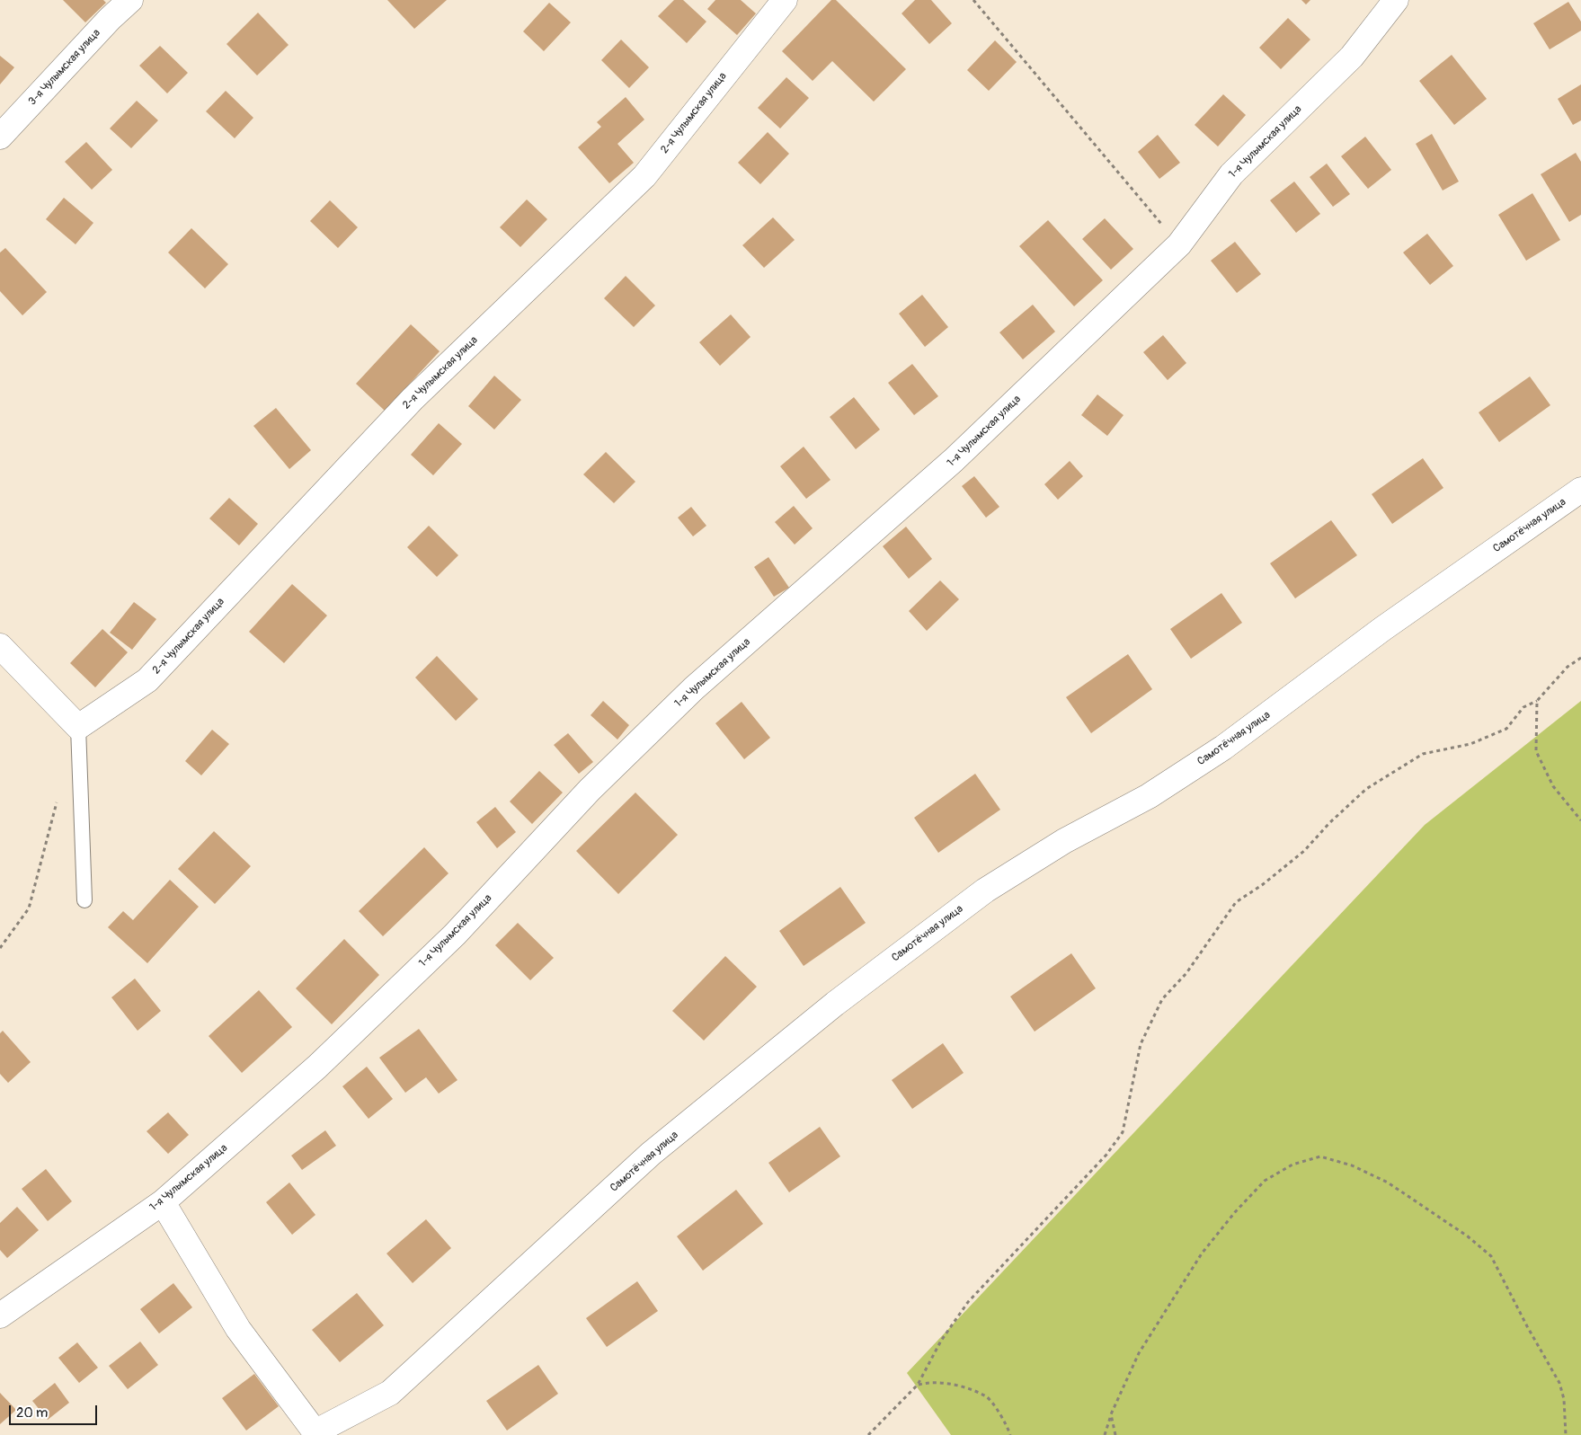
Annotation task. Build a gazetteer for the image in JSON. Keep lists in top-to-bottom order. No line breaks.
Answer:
{"streets":{"street":["3-я Чулымская улица","2-я Чулымская улица","1-я Чулымская улица","Самотёчная улица"]},"scale_bar":"20 m"}
